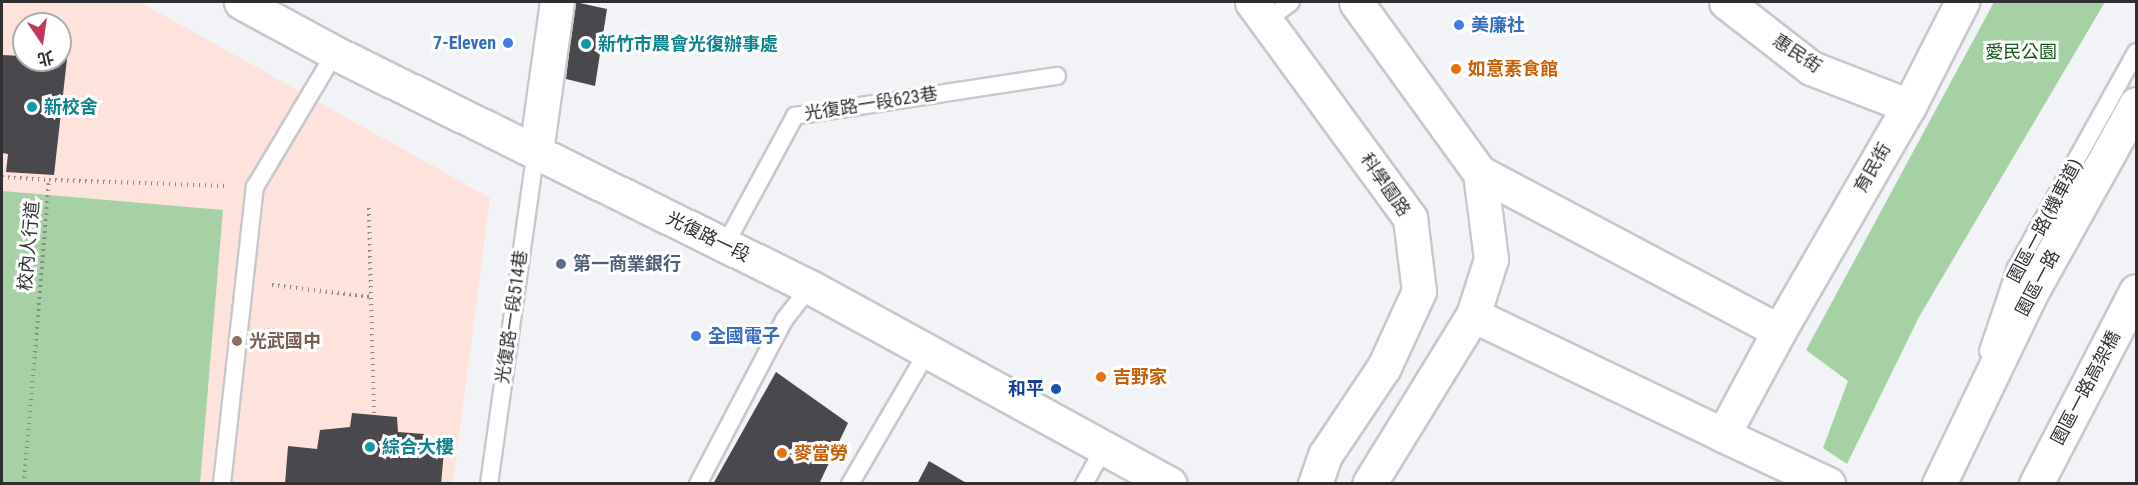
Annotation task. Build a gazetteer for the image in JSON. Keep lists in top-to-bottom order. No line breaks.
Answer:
{"streets":{"street":["惠民街","育民街","科學園路","光復路一段","園區一路","園區一路高架橋"],"lane":["光復路一段623巷","園區一路(機車道)","光復路一段514巷"],"path":["校內人行道"]},"crossings":[["惠民街","育民街"],["光復路一段623巷","光復路一段"],["園區一路(機車道)","園區一路"],["光復路一段","光復路一段514巷"]],"parks":["愛民公園"],"places":["美廉社","7-Eleven","新竹市農會光復辦事處","如意素食館","新校舍","第一商業銀行","全國電子","光武國中","吉野家","和平","綜合大樓","麥當勞"],"north":"bottom"}
